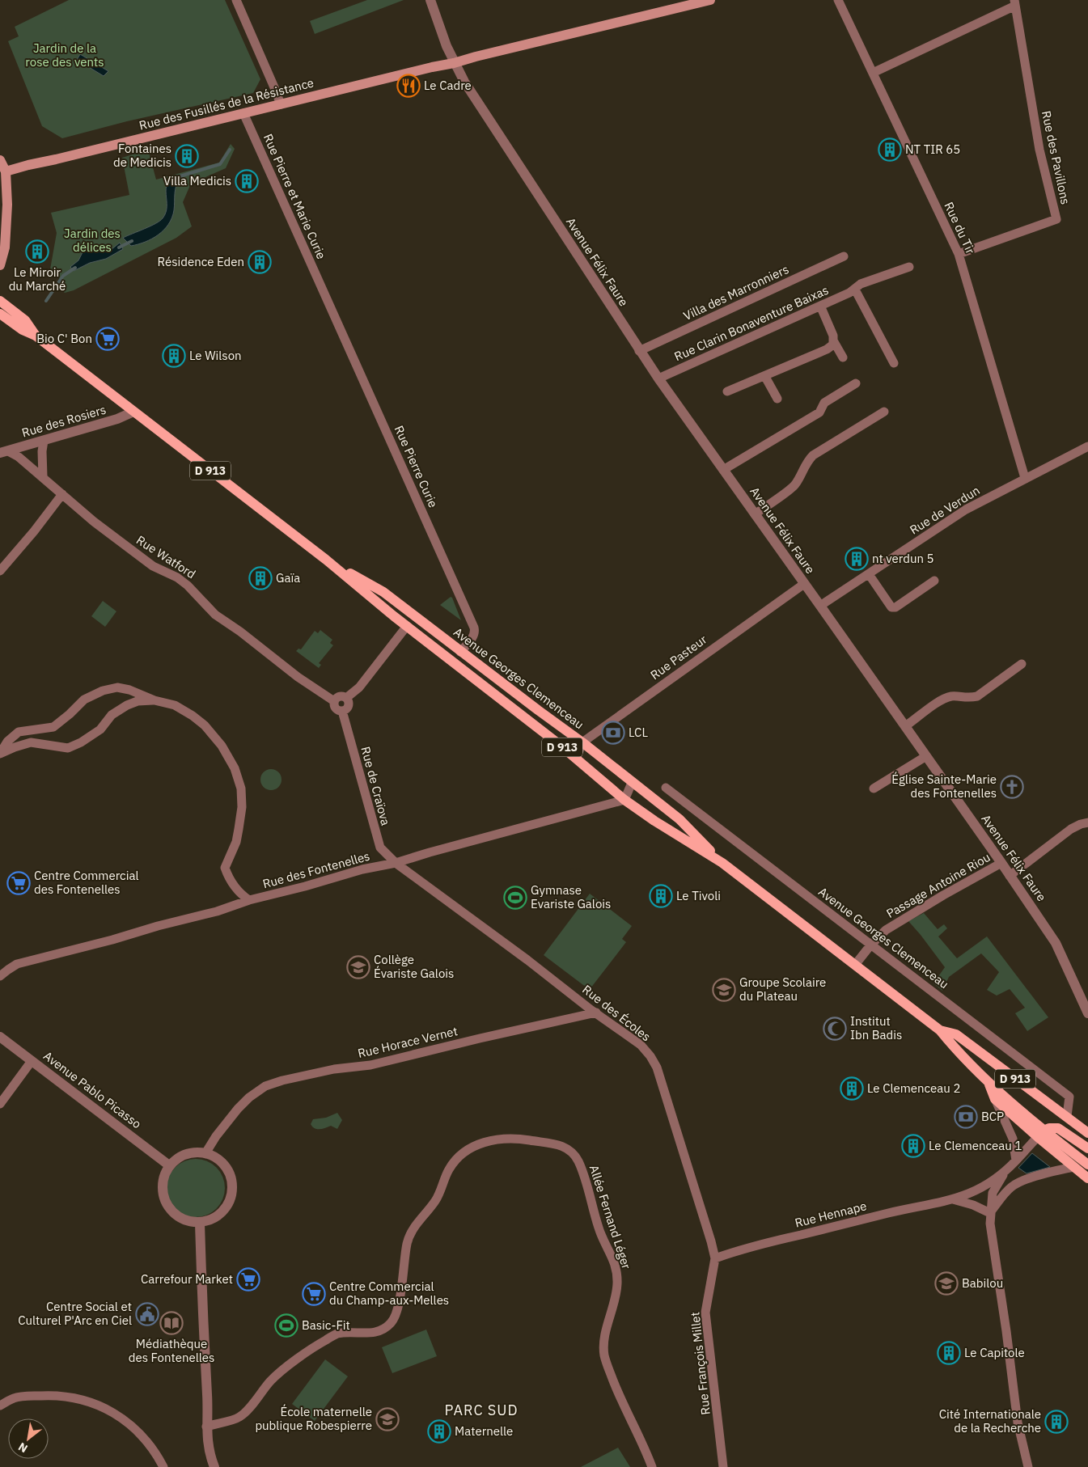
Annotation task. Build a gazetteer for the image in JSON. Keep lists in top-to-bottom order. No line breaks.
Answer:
{"streets":{"main road":["Rue des Fusillés de la Résistance","D 913","Avenue Georges Clemenceau"],"street":["Rue des Pavillons","Rue Pierre et Marie Curie","Rue du Tir","Avenue Félix Faure","Villa des Marronniers","Rue Clarin Bonaventure Baixas","Rue des Rosiers","Rue Pierre Curie","Rue de Verdun","Rue Watford","Rue Pasteur","Rue de Craïova","Rue des Fontenelles","Passage Antoine Riou","Rue des Écoles","Rue Horace Vernet","Avenue Pablo Picasso","Rue Hennape","Allée Fernand Léger","Rue François Millet"]},"crossings":[["Rue des Fusillés de la Résistance","Rue Pierre et Marie Curie"],["Rue des Fusillés de la Résistance","Avenue Félix Faure"],["Rue des Pavillons","Rue du Tir"],["Rue Pierre et Marie Curie","Rue Pierre Curie"],["Rue du Tir","Rue de Verdun"],["Avenue Félix Faure","Villa des Marronniers"],["Avenue Félix Faure","Rue Clarin Bonaventure Baixas"],["Avenue Félix Faure","Rue de Verdun"],["Avenue Félix Faure","Rue Pasteur"],["Avenue Félix Faure","Passage Antoine Riou"],["Rue des Rosiers","Rue Watford"],["Rue des Rosiers","Avenue Georges Clemenceau"],["Rue Pierre Curie","Avenue Georges Clemenceau"],["D 913","Avenue Georges Clemenceau"],["Rue Watford","Rue de Craïova"],["Rue Pasteur","Avenue Georges Clemenceau"],["Avenue Georges Clemenceau","Rue des Fontenelles"],["Avenue Georges Clemenceau","Passage Antoine Riou"],["Avenue Georges Clemenceau","Rue Hennape"],["Rue de Craïova","Rue des Fontenelles"],["Rue de Craïova","Rue des Écoles"],["Rue des Fontenelles","Rue des Écoles"],["Rue des Écoles","Rue Horace Vernet"],["Rue des Écoles","Rue Hennape"],["Rue des Écoles","Rue François Millet"],["Rue Horace Vernet","Avenue Pablo Picasso"],["Rue Hennape","Rue François Millet"]],"districts":["PARC SUD"],"parks":["Jardin de la rose des vents","Jardin des délices"],"places":{"restaurant":["Le Cadre"],"building":["NT TIR 65","Fontaines de Medicis","Villa Medicis","Le Miroir du Marché","Résidence Eden","Le Wilson","nt verdun 5","Gaïa","Le Tivoli","Le Clemenceau 2","Le Clemenceau 1","Le Capitole","Cité Internationale de la Recherche","Maternelle"],"supermarket":["Bio C' Bon","Centre Commercial des Fontenelles","Carrefour Market","Centre Commercial du Champ-aux-Melles"],"bank":["LCL","BCP"],"church":["Église Sainte-Marie des Fontenelles"],"sports":["Gymnase Evariste Galois","Basic-Fit"],"school or university":["Collège Évariste Galois","Groupe Scolaire du Plateau","Babilou","École maternelle publique Robespierre"],"mosque":["Institut Ibn Badis"],"public building":["Centre Social et Culturel P'Arc en Ciel"],"library":["Médiathèque des Fontenelles"]},"north":"bottom left"}
